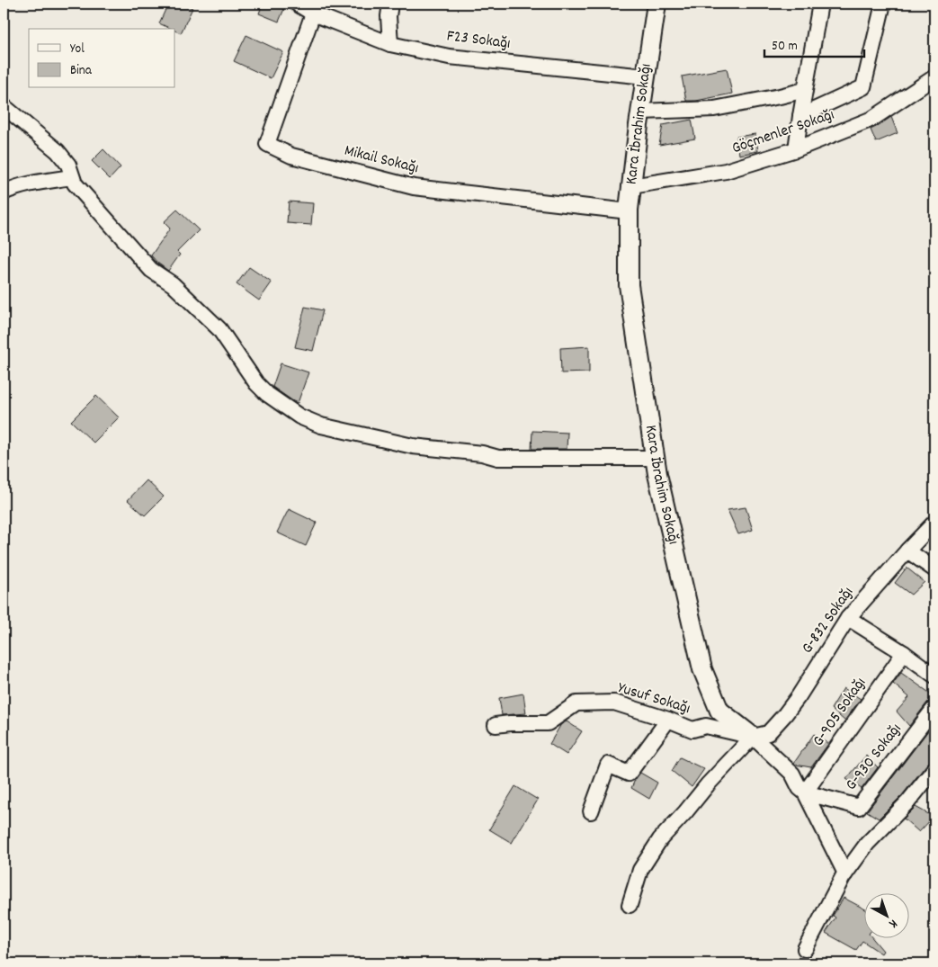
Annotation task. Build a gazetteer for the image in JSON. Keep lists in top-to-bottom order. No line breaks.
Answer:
{"streets":{"street":["F23 Sokağı","Kara İbrahim Sokağı","Göçmenler Sokağı","Mikail Sokağı","G-832 Sokağı","Yusuf Sokağı","G-905 Sokağı","G-930 Sokağı"]},"crossings":[["F23 Sokağı","Kara İbrahim Sokağı"],["F23 Sokağı","Mikail Sokağı"],["Kara İbrahim Sokağı","Göçmenler Sokağı"],["Kara İbrahim Sokağı","Mikail Sokağı"],["Kara İbrahim Sokağı","G-832 Sokağı"],["Kara İbrahim Sokağı","Yusuf Sokağı"],["G-832 Sokağı","Yusuf Sokağı"],["G-905 Sokağı","G-930 Sokağı"]],"legend":["Yol","Bina"],"scale_bar":"50 m","north":"bottom right"}
